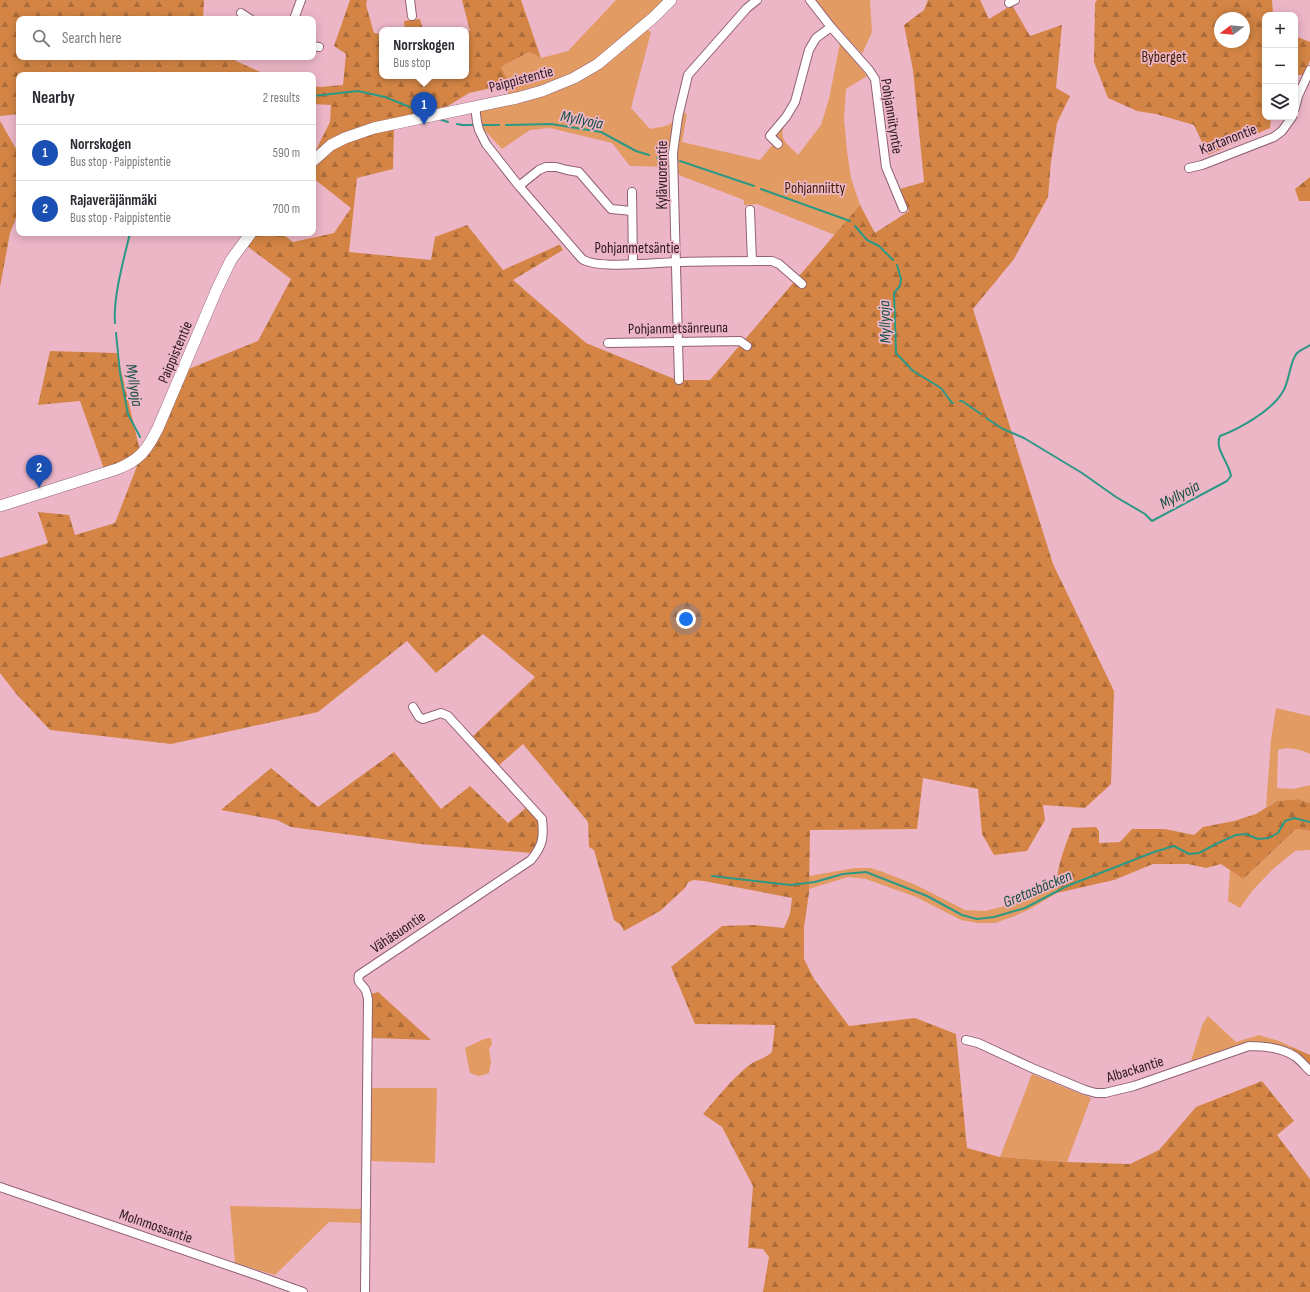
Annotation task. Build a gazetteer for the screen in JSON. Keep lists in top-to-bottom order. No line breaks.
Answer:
{"streets":{"street":["Paippistentie","Pohjanniityntie","Kartanontie","Kylävuorentie","Pohjanmetsäntie","Pohjanmetsänreuna","Vähäsuontie","Albackantie","Molnmossantie"]},"crossings":[["Paippistentie","Pohjanmetsäntie"],["Kylävuorentie","Pohjanmetsäntie"],["Kylävuorentie","Pohjanmetsänreuna"]],"water":["Myllyoja","Gretasbäcken"],"parks":["Byberget","Pohjanniitty"],"north":"left","page":{"map_buttons":["+","−"],"search":"Search here","popup":["Norrskogen","Bus stop"],"heading":["Nearby","2 results"],"pins":["1","2"],"list":[{"mark":"1","name":"Norrskogen","note":"Bus stop · Paippistentie","value":"590 m"},{"mark":"2","name":"Rajaveräjänmäki","note":"Bus stop · Paippistentie","value":"700 m"}]}}
